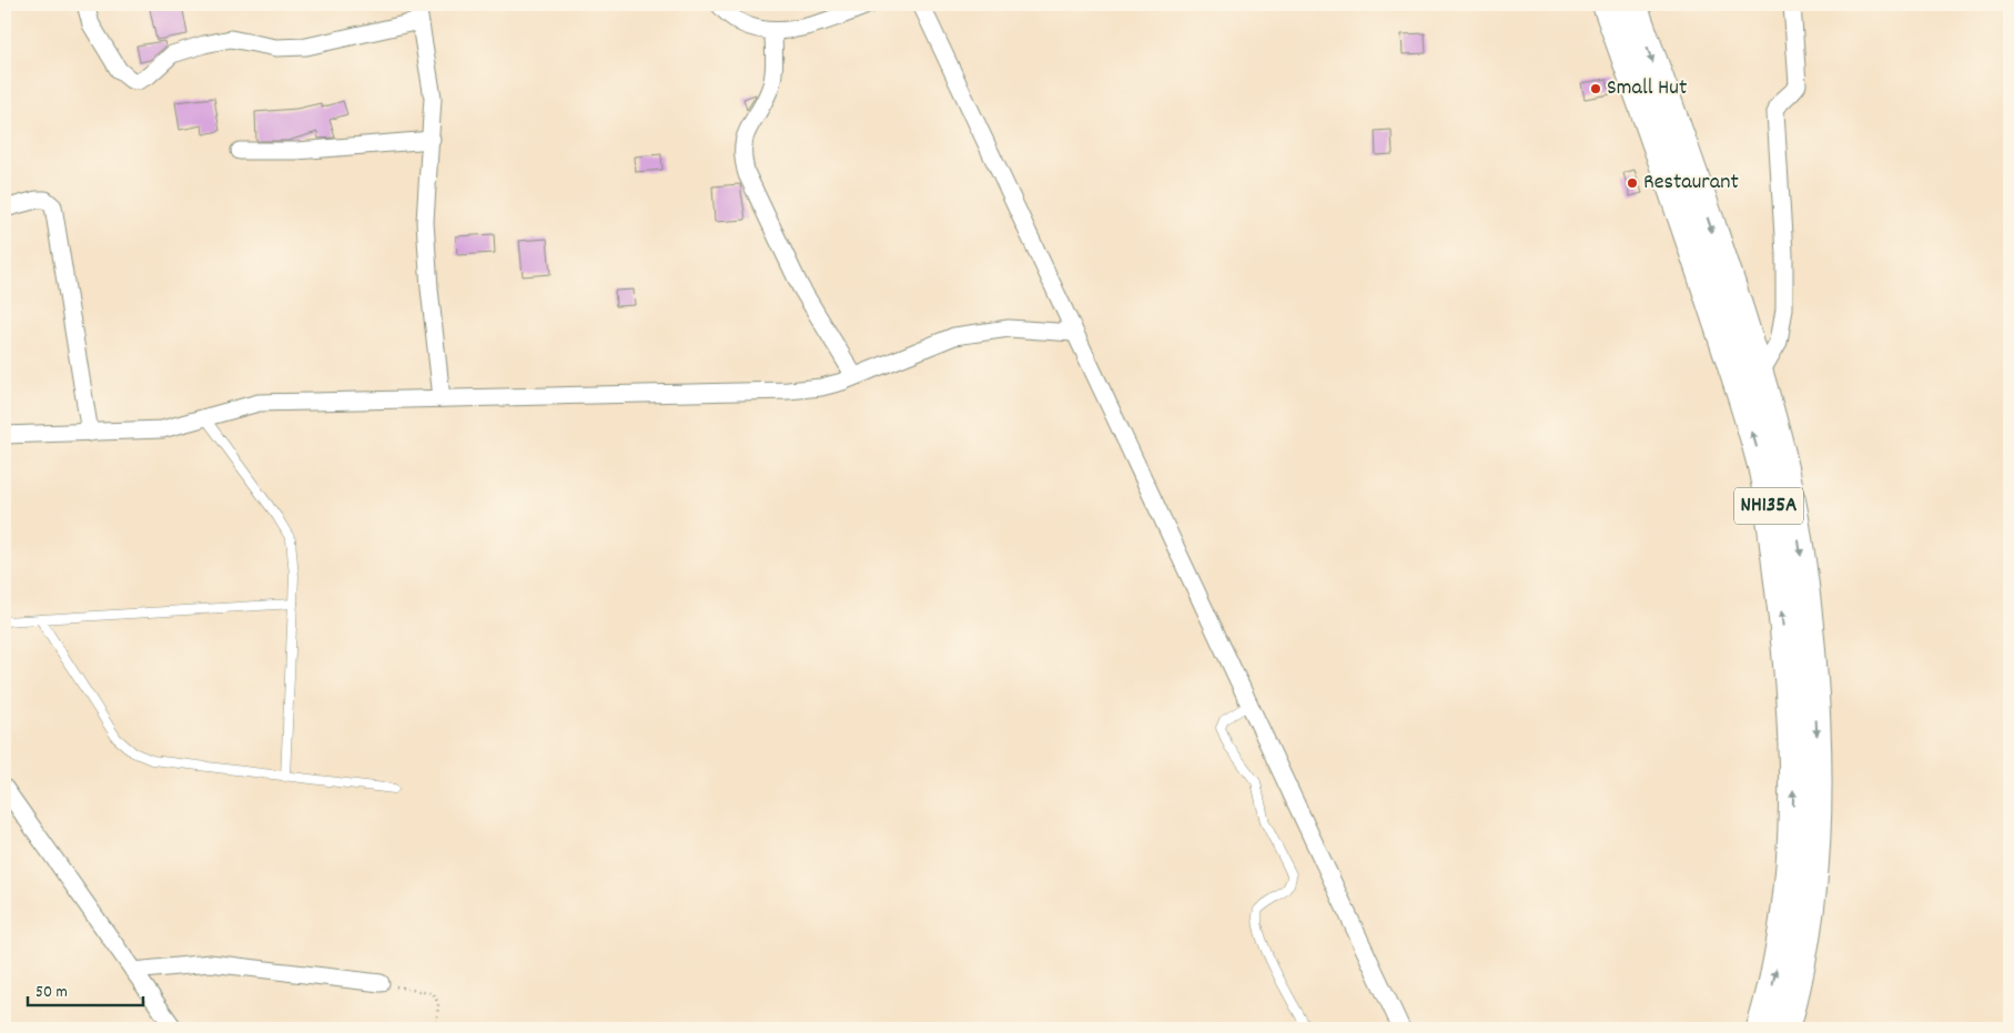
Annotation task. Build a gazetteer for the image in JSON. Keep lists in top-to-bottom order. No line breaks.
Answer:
{"streets":{"highway":["NH135A"]},"places":["Small Hut","Restaurant"],"scale_bar":"50 m"}
